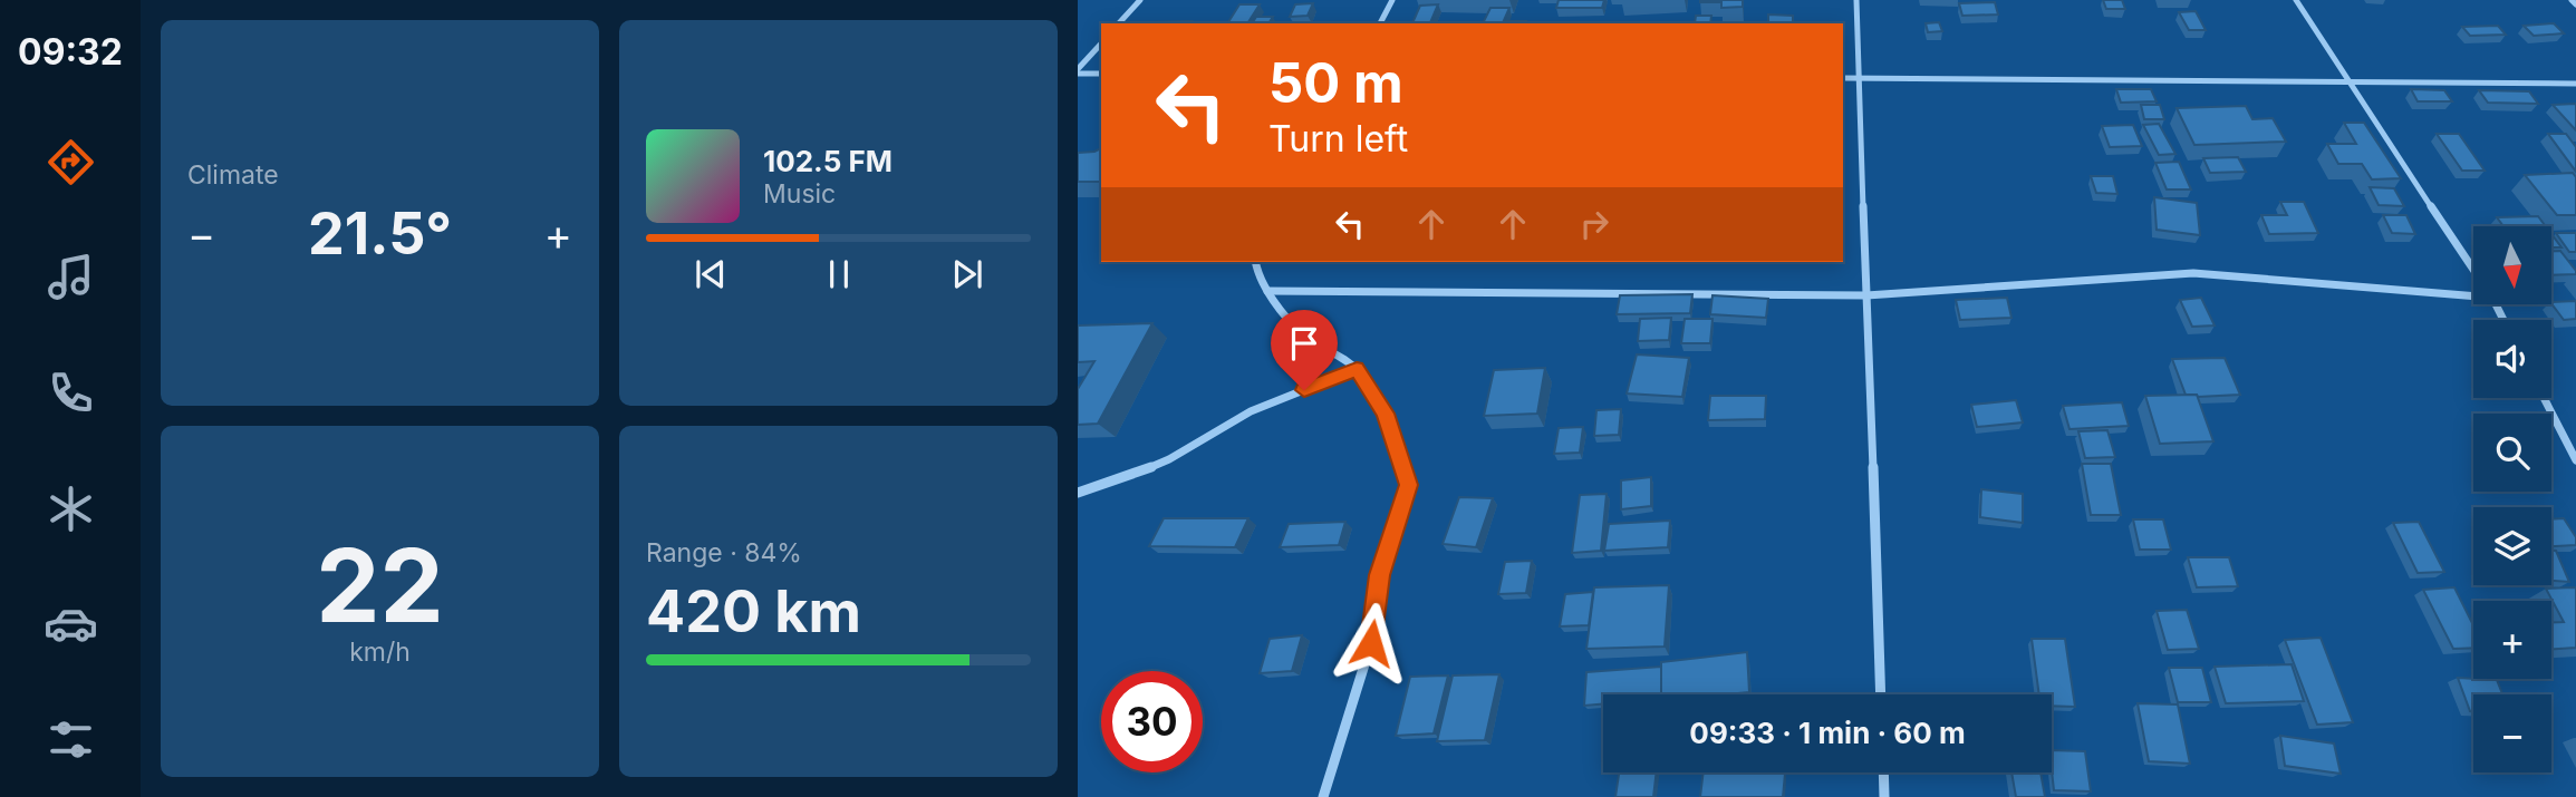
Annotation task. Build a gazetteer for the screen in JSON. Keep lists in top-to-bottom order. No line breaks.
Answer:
{"north":"bottom","page":{"tabs":"09:32","tile":["Climate",["22","km/h"],["Range · 84%","420 km"]],"turn":["50 m","Turn left"],"song":["102.5 FM","Music"],"heat":["−","21.5°","+"],"map_buttons":["+","−"],"limit":"30","trip":"09:33 · 1 min · 60 m"}}
